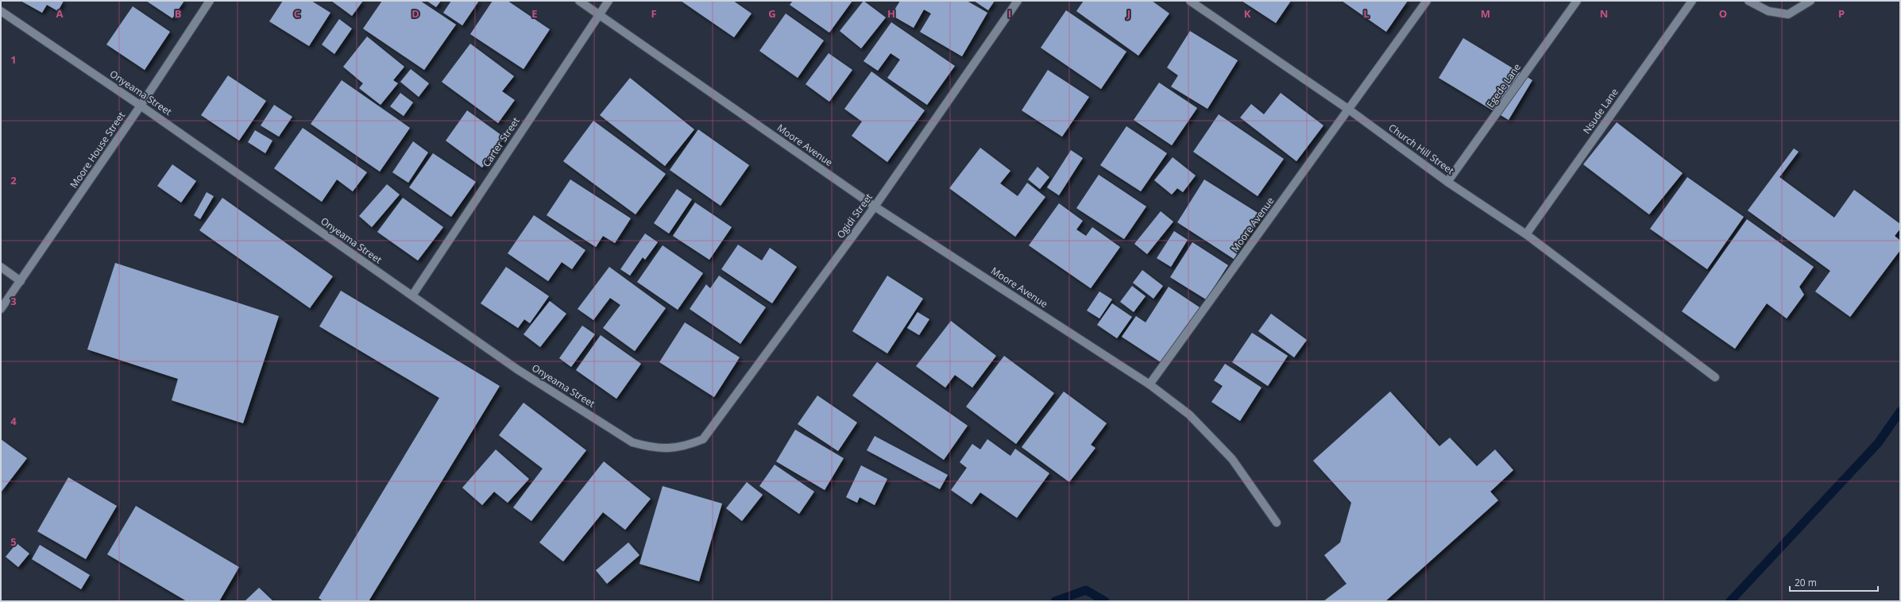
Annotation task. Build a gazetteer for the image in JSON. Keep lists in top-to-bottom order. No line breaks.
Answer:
{"streets":{"street":["Egede Lane","Onyeama Street","Nsude Lane","Carter Street","Moore Avenue","Church Hill Street","Moore House Street","Ogidi Street"]},"crossings":[["Egede Lane","Church Hill Street"],["Onyeama Street","Carter Street"],["Onyeama Street","Moore House Street"],["Onyeama Street","Ogidi Street"],["Nsude Lane","Church Hill Street"],["Carter Street","Moore Avenue"],["Moore Avenue","Church Hill Street"],["Moore Avenue","Ogidi Street"]],"scale_bar":"20 m","grid":{"columns":["A","B","C","D","E","F","G","H","I","J","K","L","M","N","O","P"],"rows":["1","2","3","4","5"]}}
